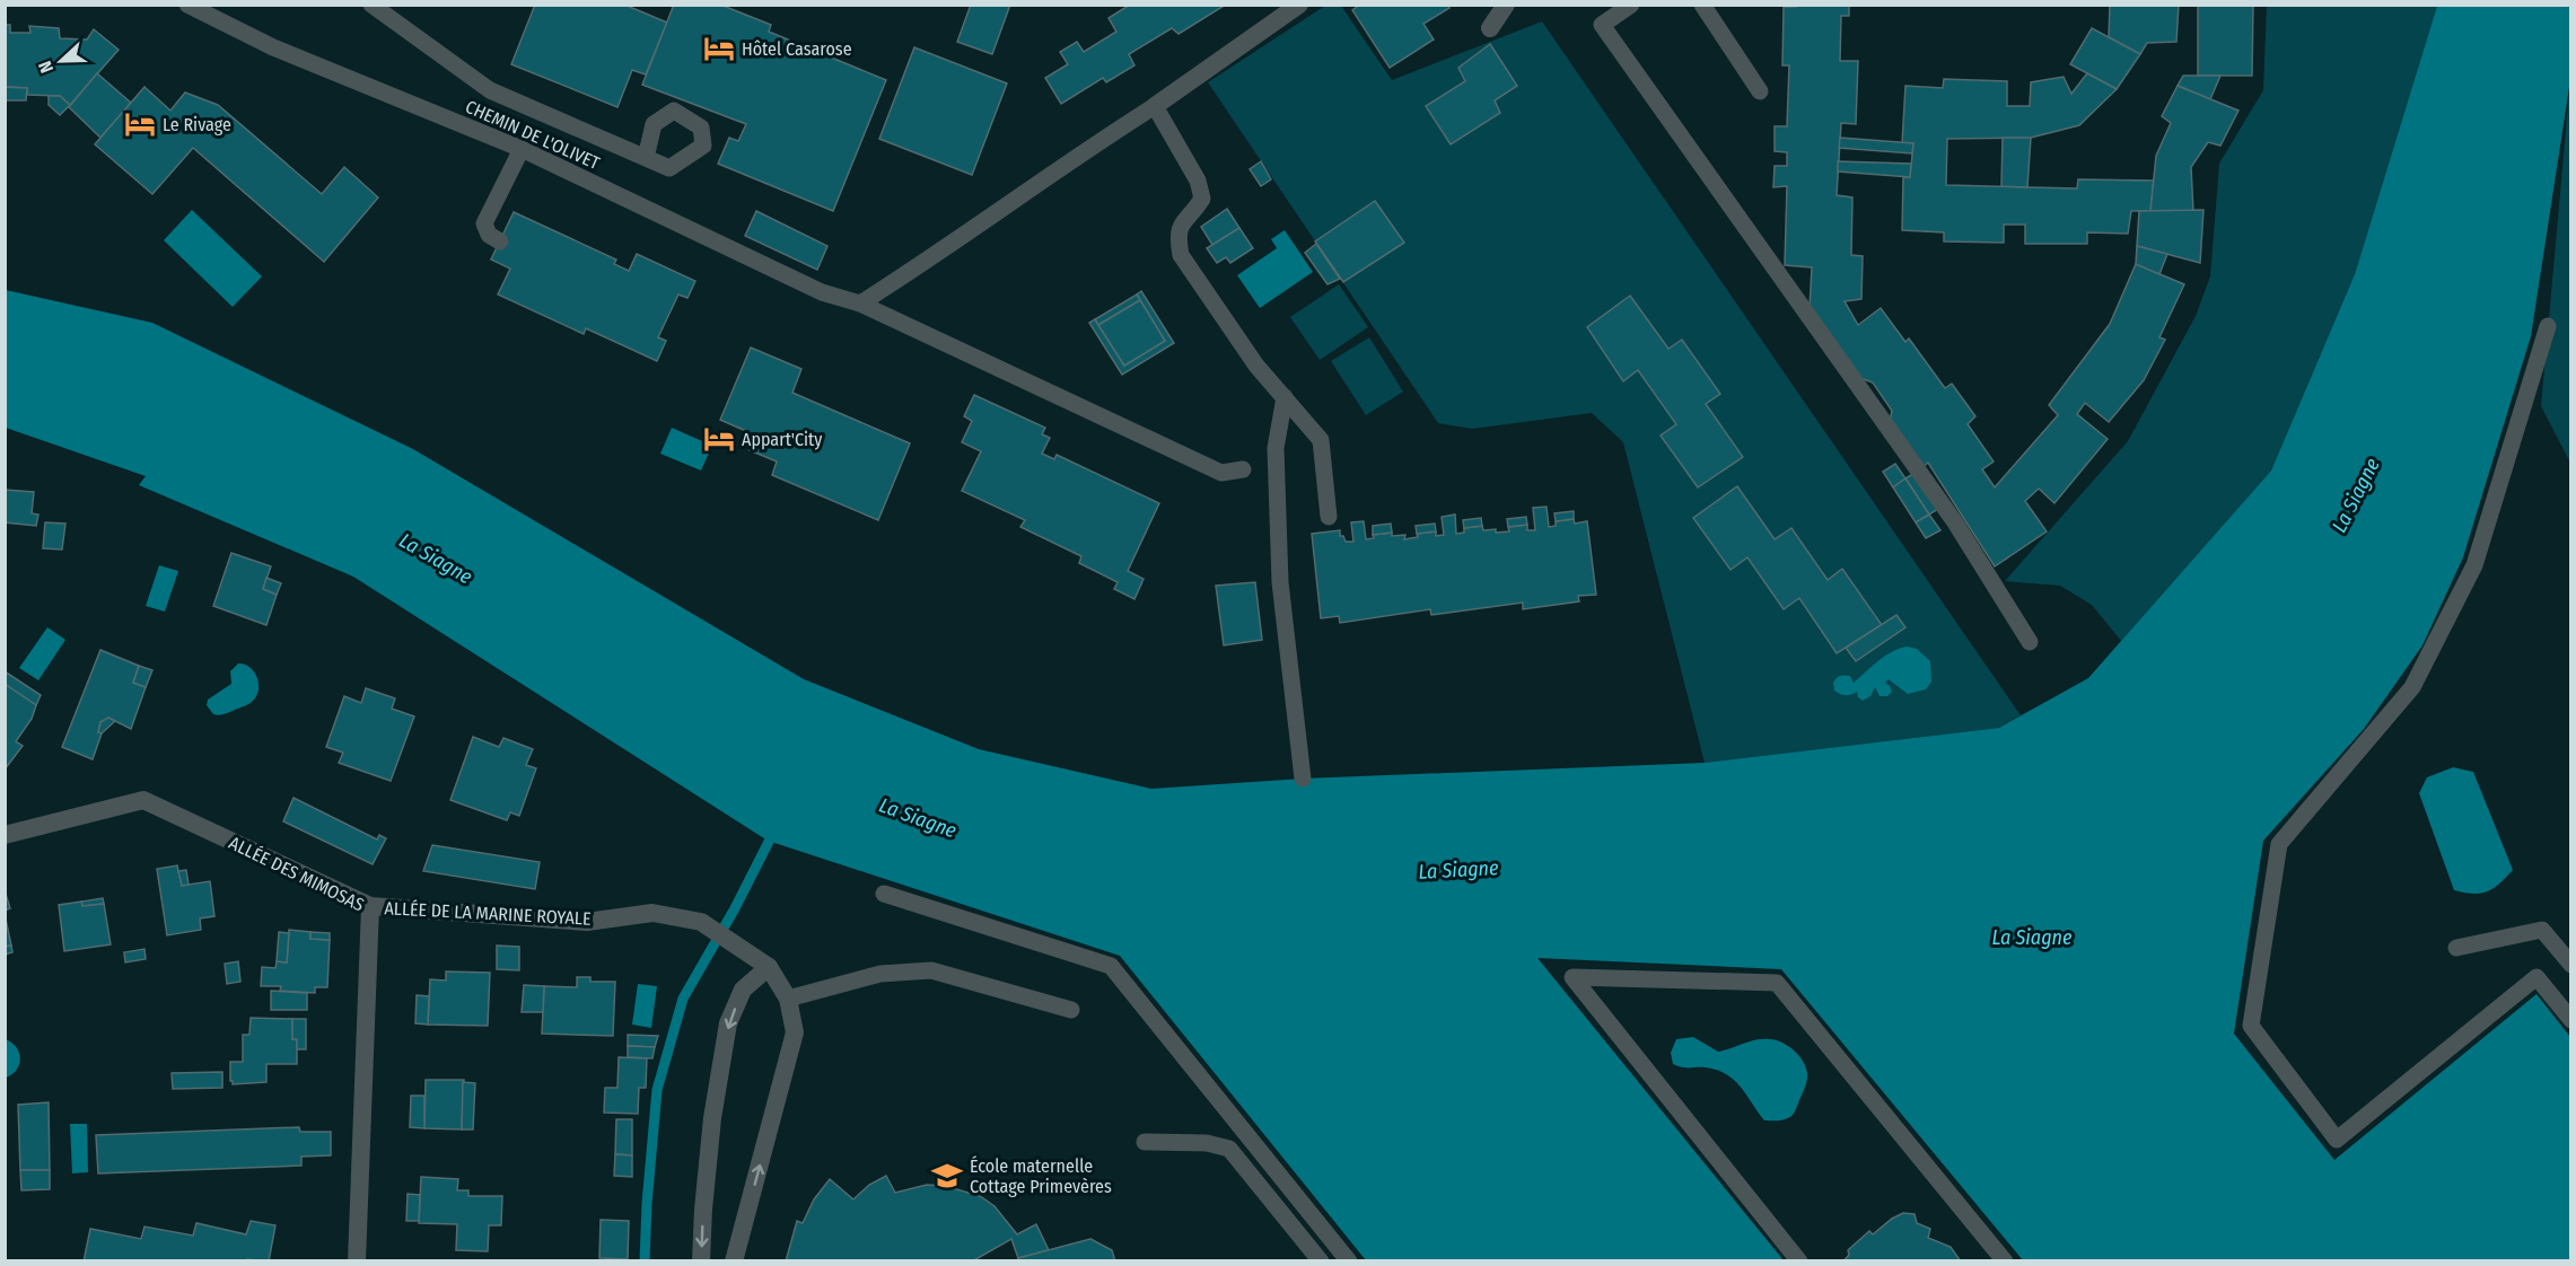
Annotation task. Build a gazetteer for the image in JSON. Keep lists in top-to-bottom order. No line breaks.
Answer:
{"streets":{"street":["ALLÉE DES MIMOSAS","ALLÉE DE LA MARINE ROYALE"],"lane":["CHEMIN DE L'OLIVET"]},"crossings":[["ALLÉE DES MIMOSAS","ALLÉE DE LA MARINE ROYALE"]],"water":["La Siagne"],"places":{"hotel":["Hôtel Casarose","Le Rivage","Appart'City"],"school or university":["École maternelle Cottage Primevères"]},"north":"left"}
